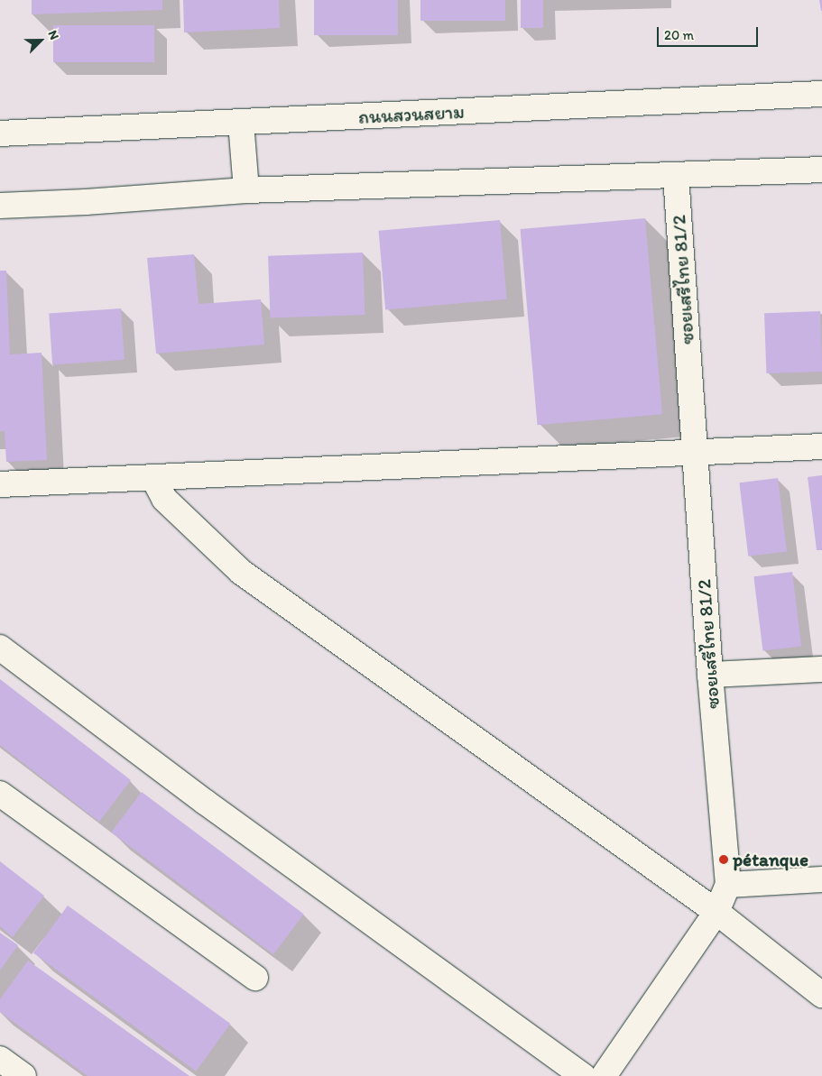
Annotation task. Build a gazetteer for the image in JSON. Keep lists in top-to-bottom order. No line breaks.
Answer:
{"streets":{"street":["ถนนสวนสยาม","ซอยเสรีไทย 81/2"]},"places":["pétanque"],"scale_bar":"20 m","north":"top right"}
